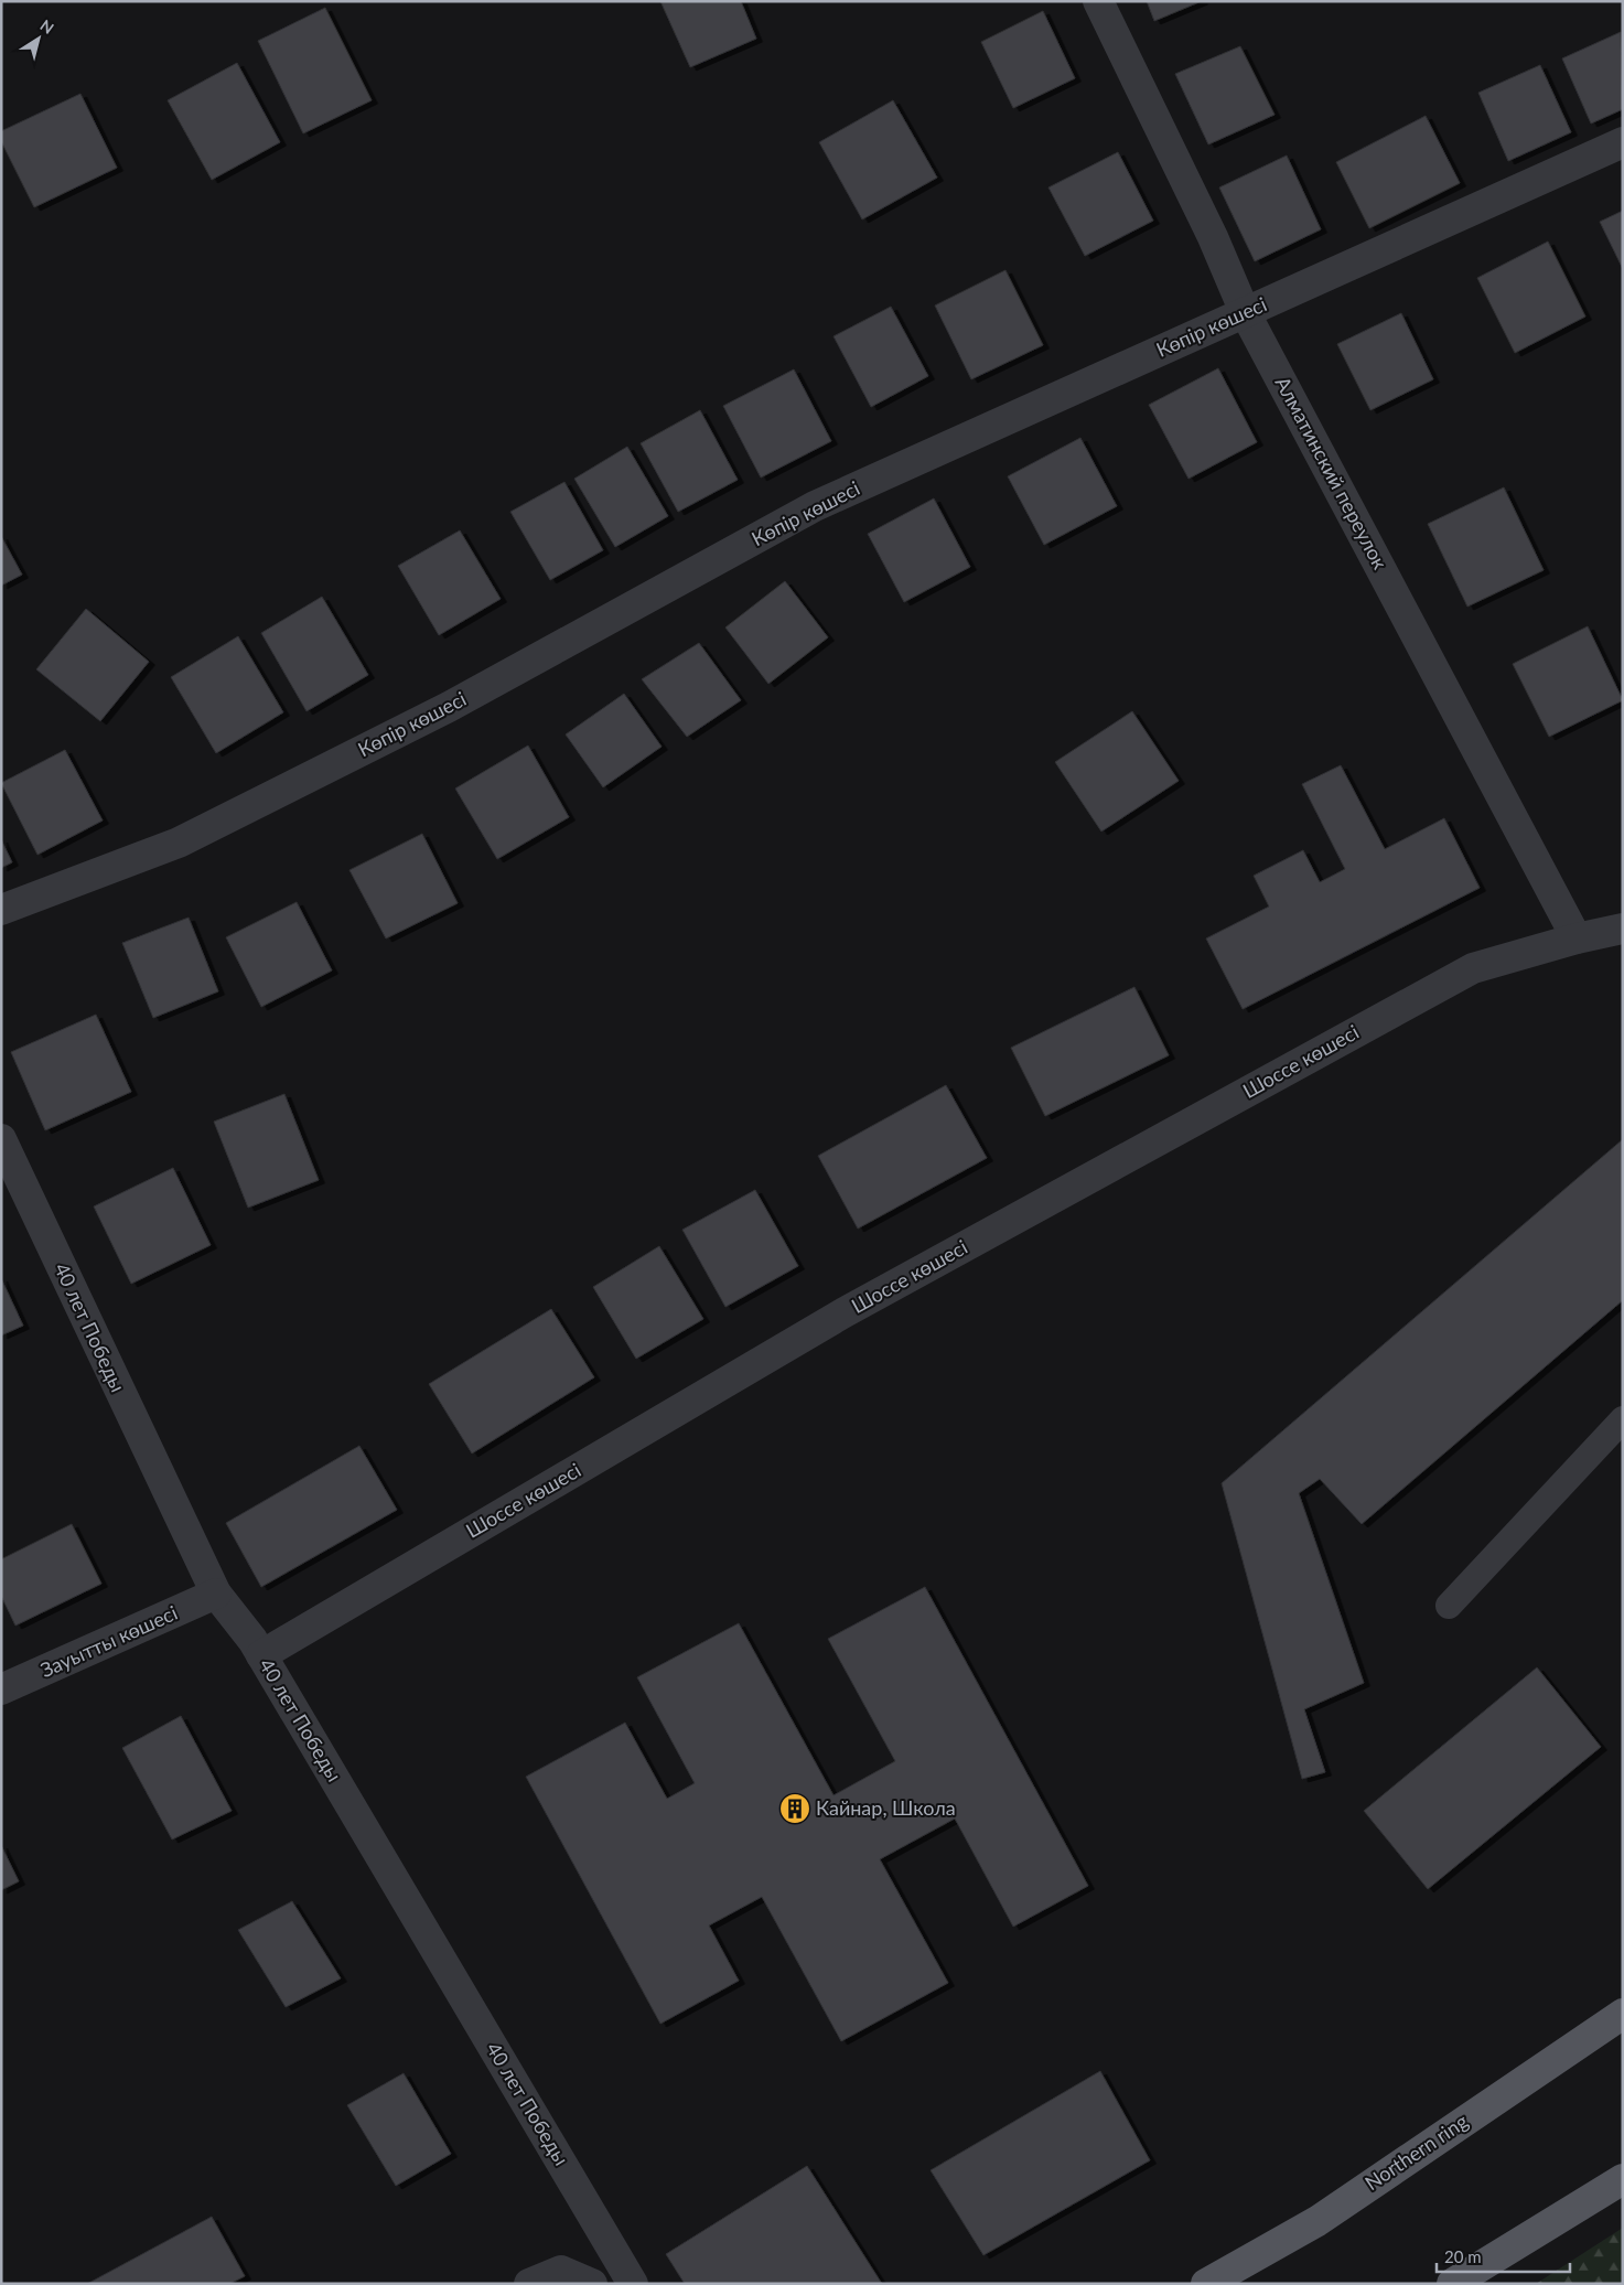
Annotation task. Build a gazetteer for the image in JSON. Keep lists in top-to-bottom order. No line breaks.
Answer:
{"streets":{"main road":["Northern ring"],"street":["Көпір көшесі","Алматинский переулок","Шоссе көшесі","40 лет Победы","Зауытты көшесі"]},"crossings":[["Көпір көшесі","Алматинский переулок"],["Алматинский переулок","Шоссе көшесі"],["Шоссе көшесі","40 лет Победы"],["40 лет Победы","Зауытты көшесі"]],"places":{"building":["Кайнар, Школа"]},"scale_bar":"20 m","north":"top right"}
